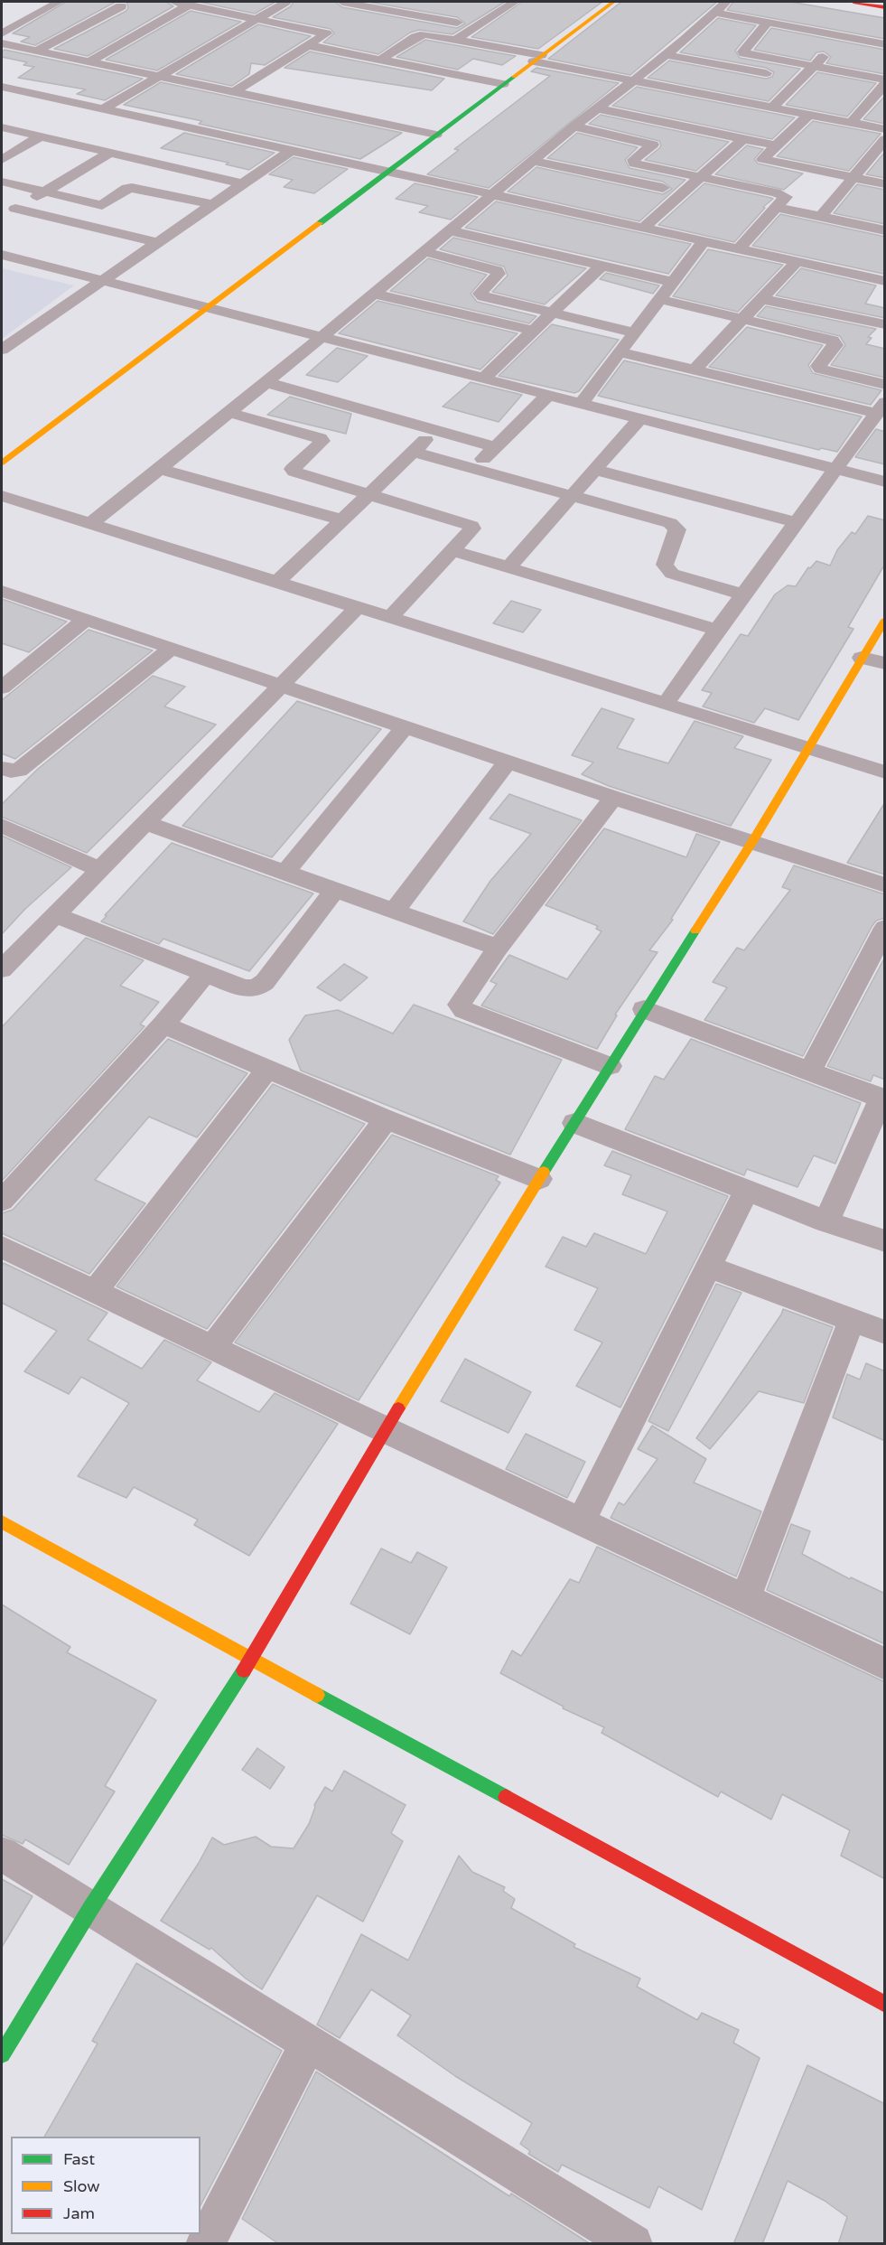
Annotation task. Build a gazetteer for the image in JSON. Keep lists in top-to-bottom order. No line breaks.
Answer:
{"legend":["Fast","Slow","Jam"]}
